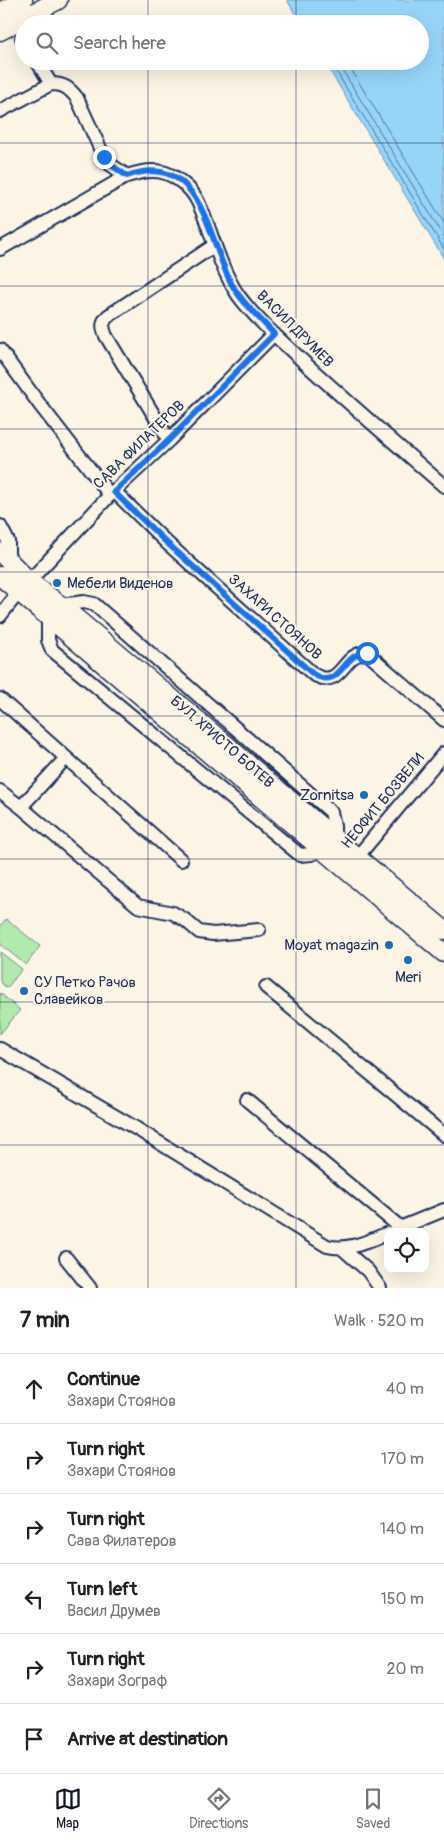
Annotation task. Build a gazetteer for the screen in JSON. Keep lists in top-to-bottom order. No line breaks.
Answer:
{"streets":{"main road":["БУЛ. ХРИСТО БОТЕВ"],"street":["ВАСИЛ ДРУМЕВ","САВА ФИЛАТЕРОВ","ЗАХАРИ СТОЯНОВ","НЕОФИТ БОЗВЕЛИ"]},"crossings":[["ВАСИЛ ДРУМЕВ","САВА ФИЛАТЕРОВ"],["САВА ФИЛАТЕРОВ","ЗАХАРИ СТОЯНОВ"],["САВА ФИЛАТЕРОВ","БУЛ. ХРИСТО БОТЕВ"],["БУЛ. ХРИСТО БОТЕВ","НЕОФИТ БОЗВЕЛИ"]],"places":["Мебели Виденов","Zornitsa","Moyat magazin","Meri","СУ Петко Рачов Славейков"],"page":{"search":"Search here","heading":["7 min","Walk · 520 m"],"list":[["Continue","Захари Стоянов","40 m"],["Turn right","Захари Стоянов","170 m"],["Turn right","Сава Филатеров","140 m"],["Turn left","Васил Друмев","150 m"],["Turn right","Захари Зограф","20 m"],"Arrive at destination"],"nav":["Map","Directions","Saved"]}}
